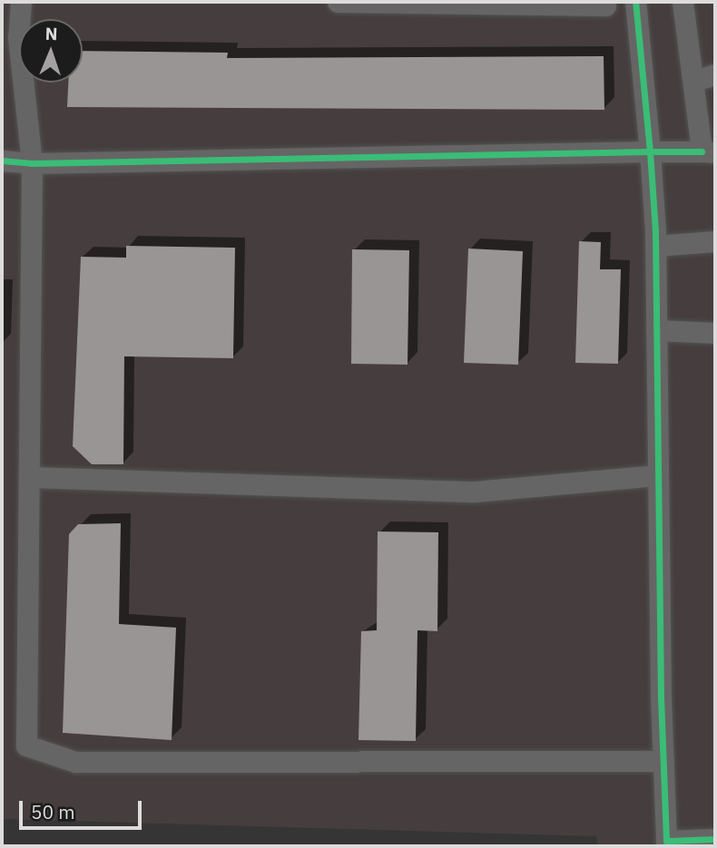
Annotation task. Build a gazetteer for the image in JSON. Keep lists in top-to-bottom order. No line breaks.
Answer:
{"scale_bar":"50 m","north":"top"}
